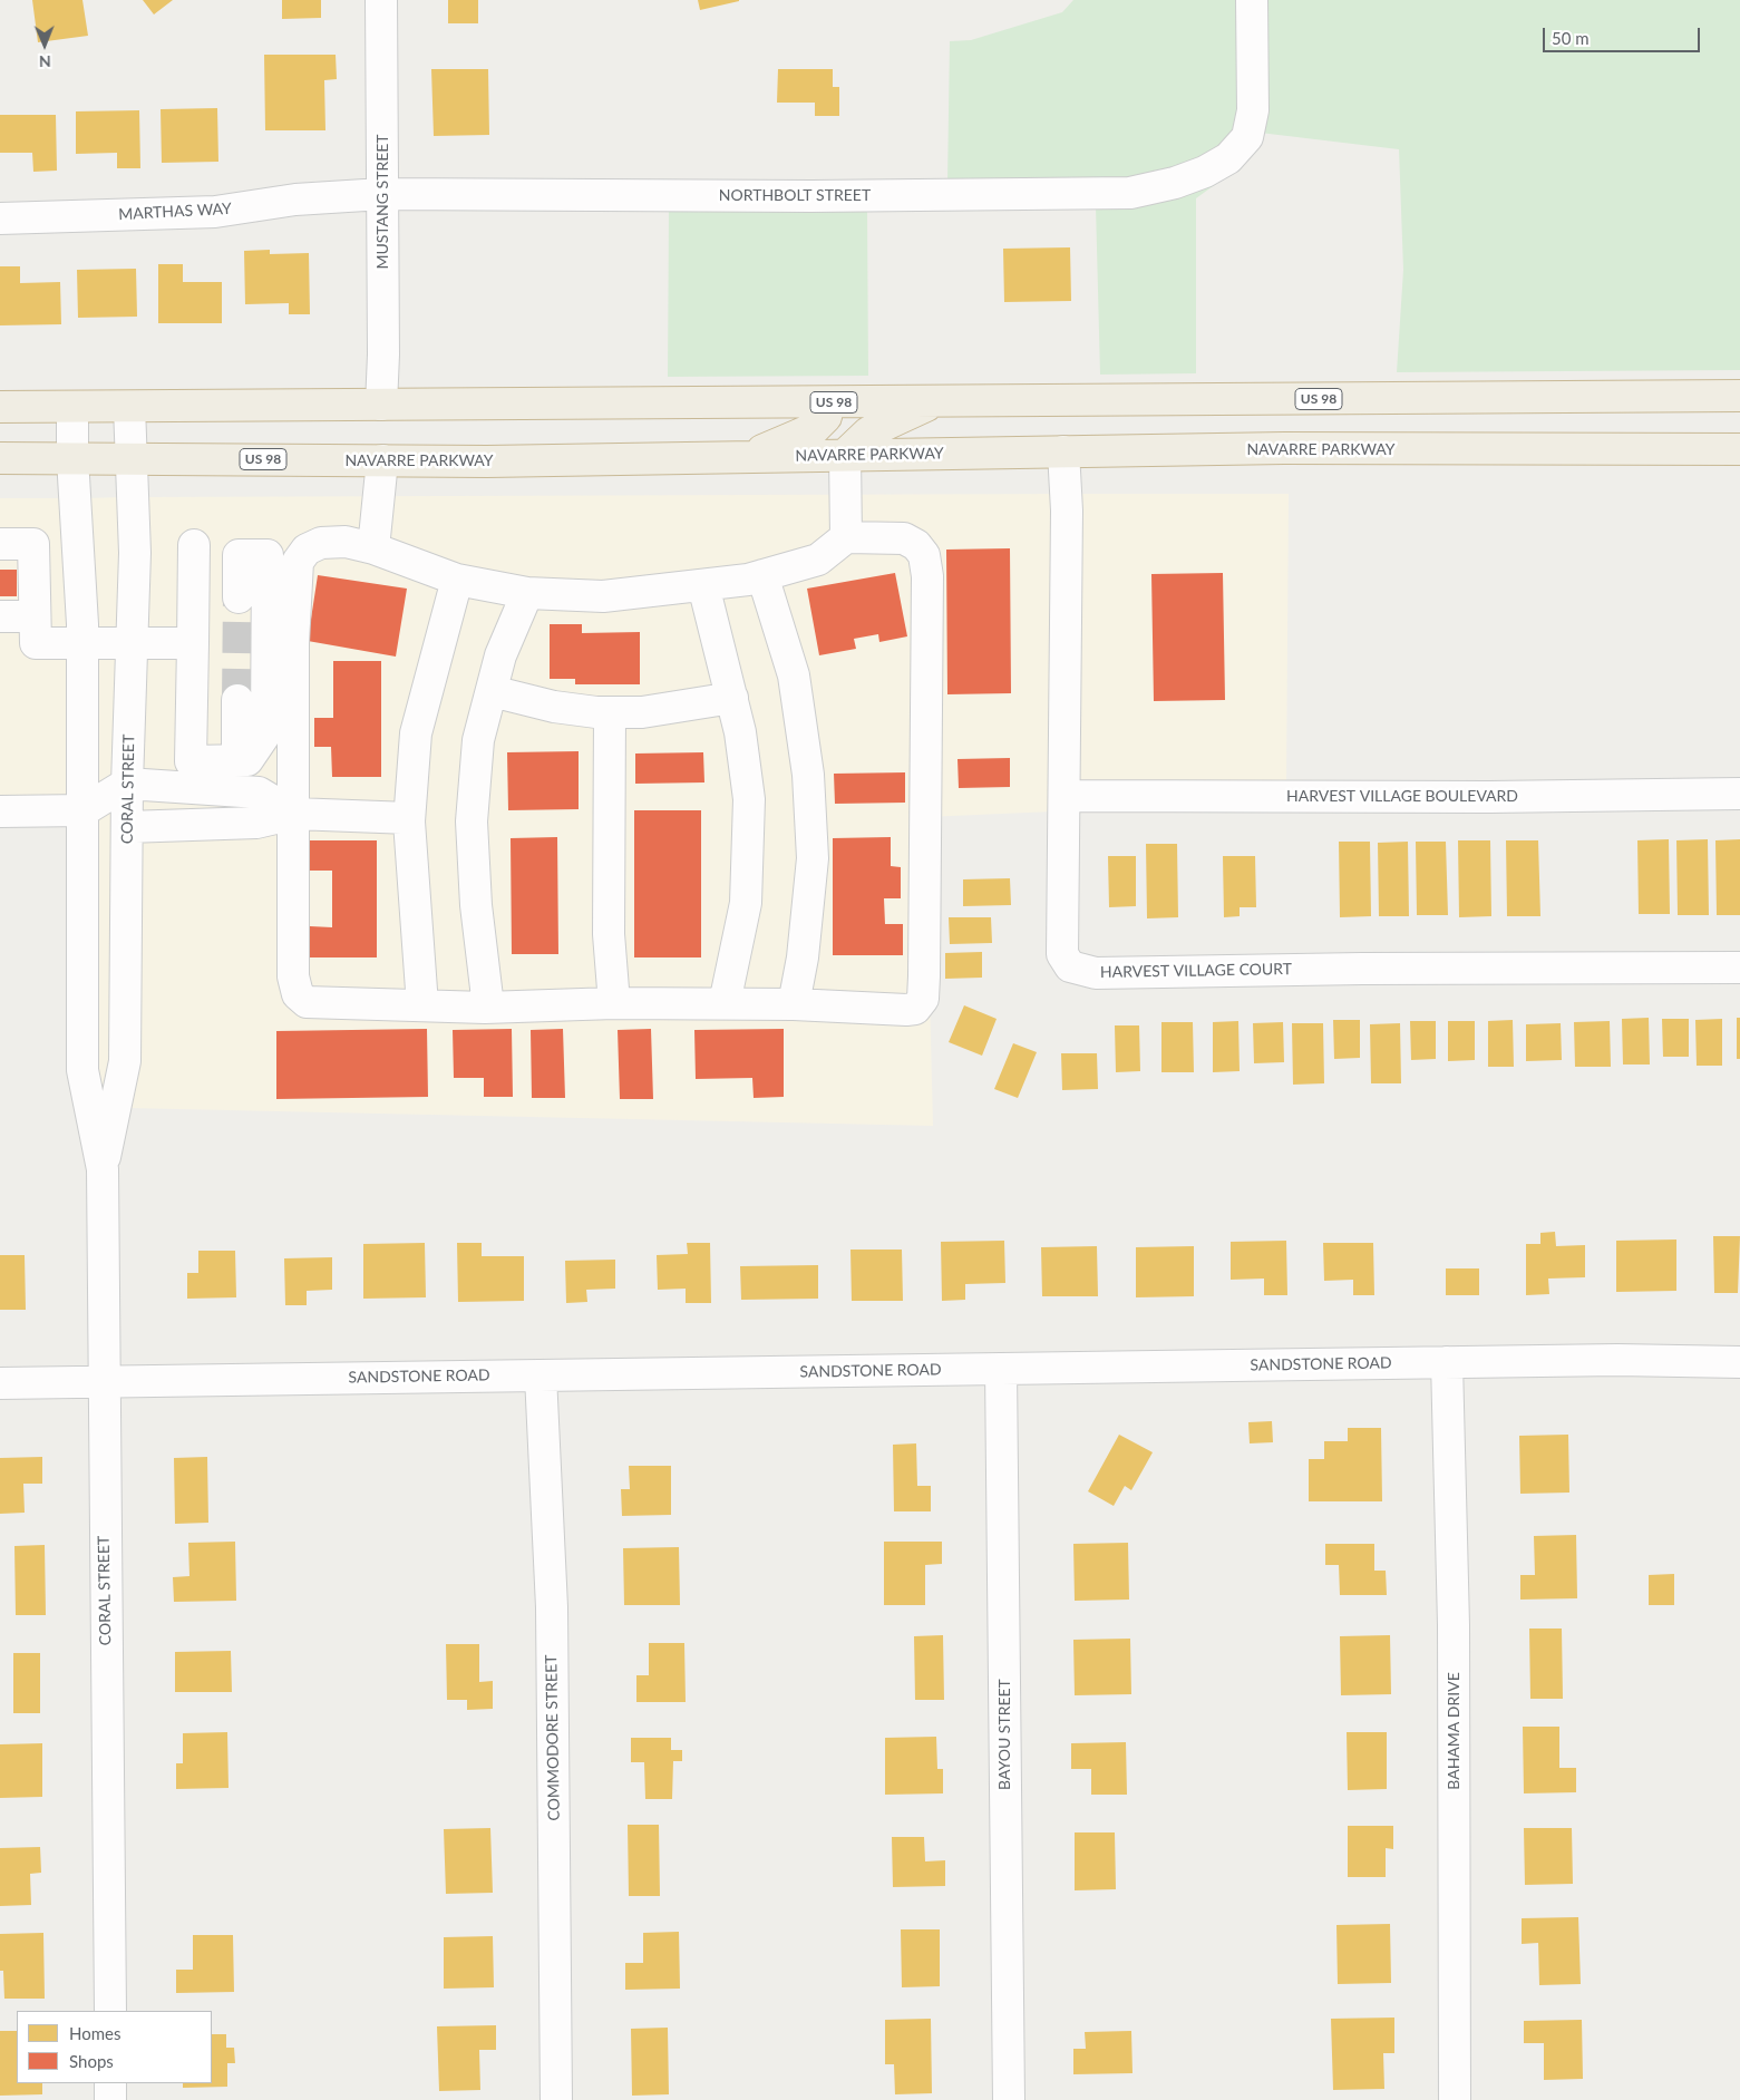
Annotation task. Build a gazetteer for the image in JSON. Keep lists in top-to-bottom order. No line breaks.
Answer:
{"streets":{"highway":["US 98","NAVARRE PARKWAY"],"street":["NORTHBOLT STREET","MUSTANG STREET","MARTHAS WAY","CORAL STREET","HARVEST VILLAGE BOULEVARD","HARVEST VILLAGE COURT","SANDSTONE ROAD","BAHAMA DRIVE","BAYOU STREET","COMMODORE STREET"]},"crossings":[["NORTHBOLT STREET","MUSTANG STREET"],["NORTHBOLT STREET","MARTHAS WAY"],["MUSTANG STREET","MARTHAS WAY"],["MUSTANG STREET","US 98"],["US 98","CORAL STREET"],["NAVARRE PARKWAY","CORAL STREET"],["NAVARRE PARKWAY","HARVEST VILLAGE COURT"],["CORAL STREET","SANDSTONE ROAD"],["HARVEST VILLAGE BOULEVARD","HARVEST VILLAGE COURT"],["SANDSTONE ROAD","BAHAMA DRIVE"],["SANDSTONE ROAD","BAYOU STREET"],["SANDSTONE ROAD","COMMODORE STREET"]],"legend":["Homes","Shops"],"scale_bar":"50 m","north":"bottom"}
